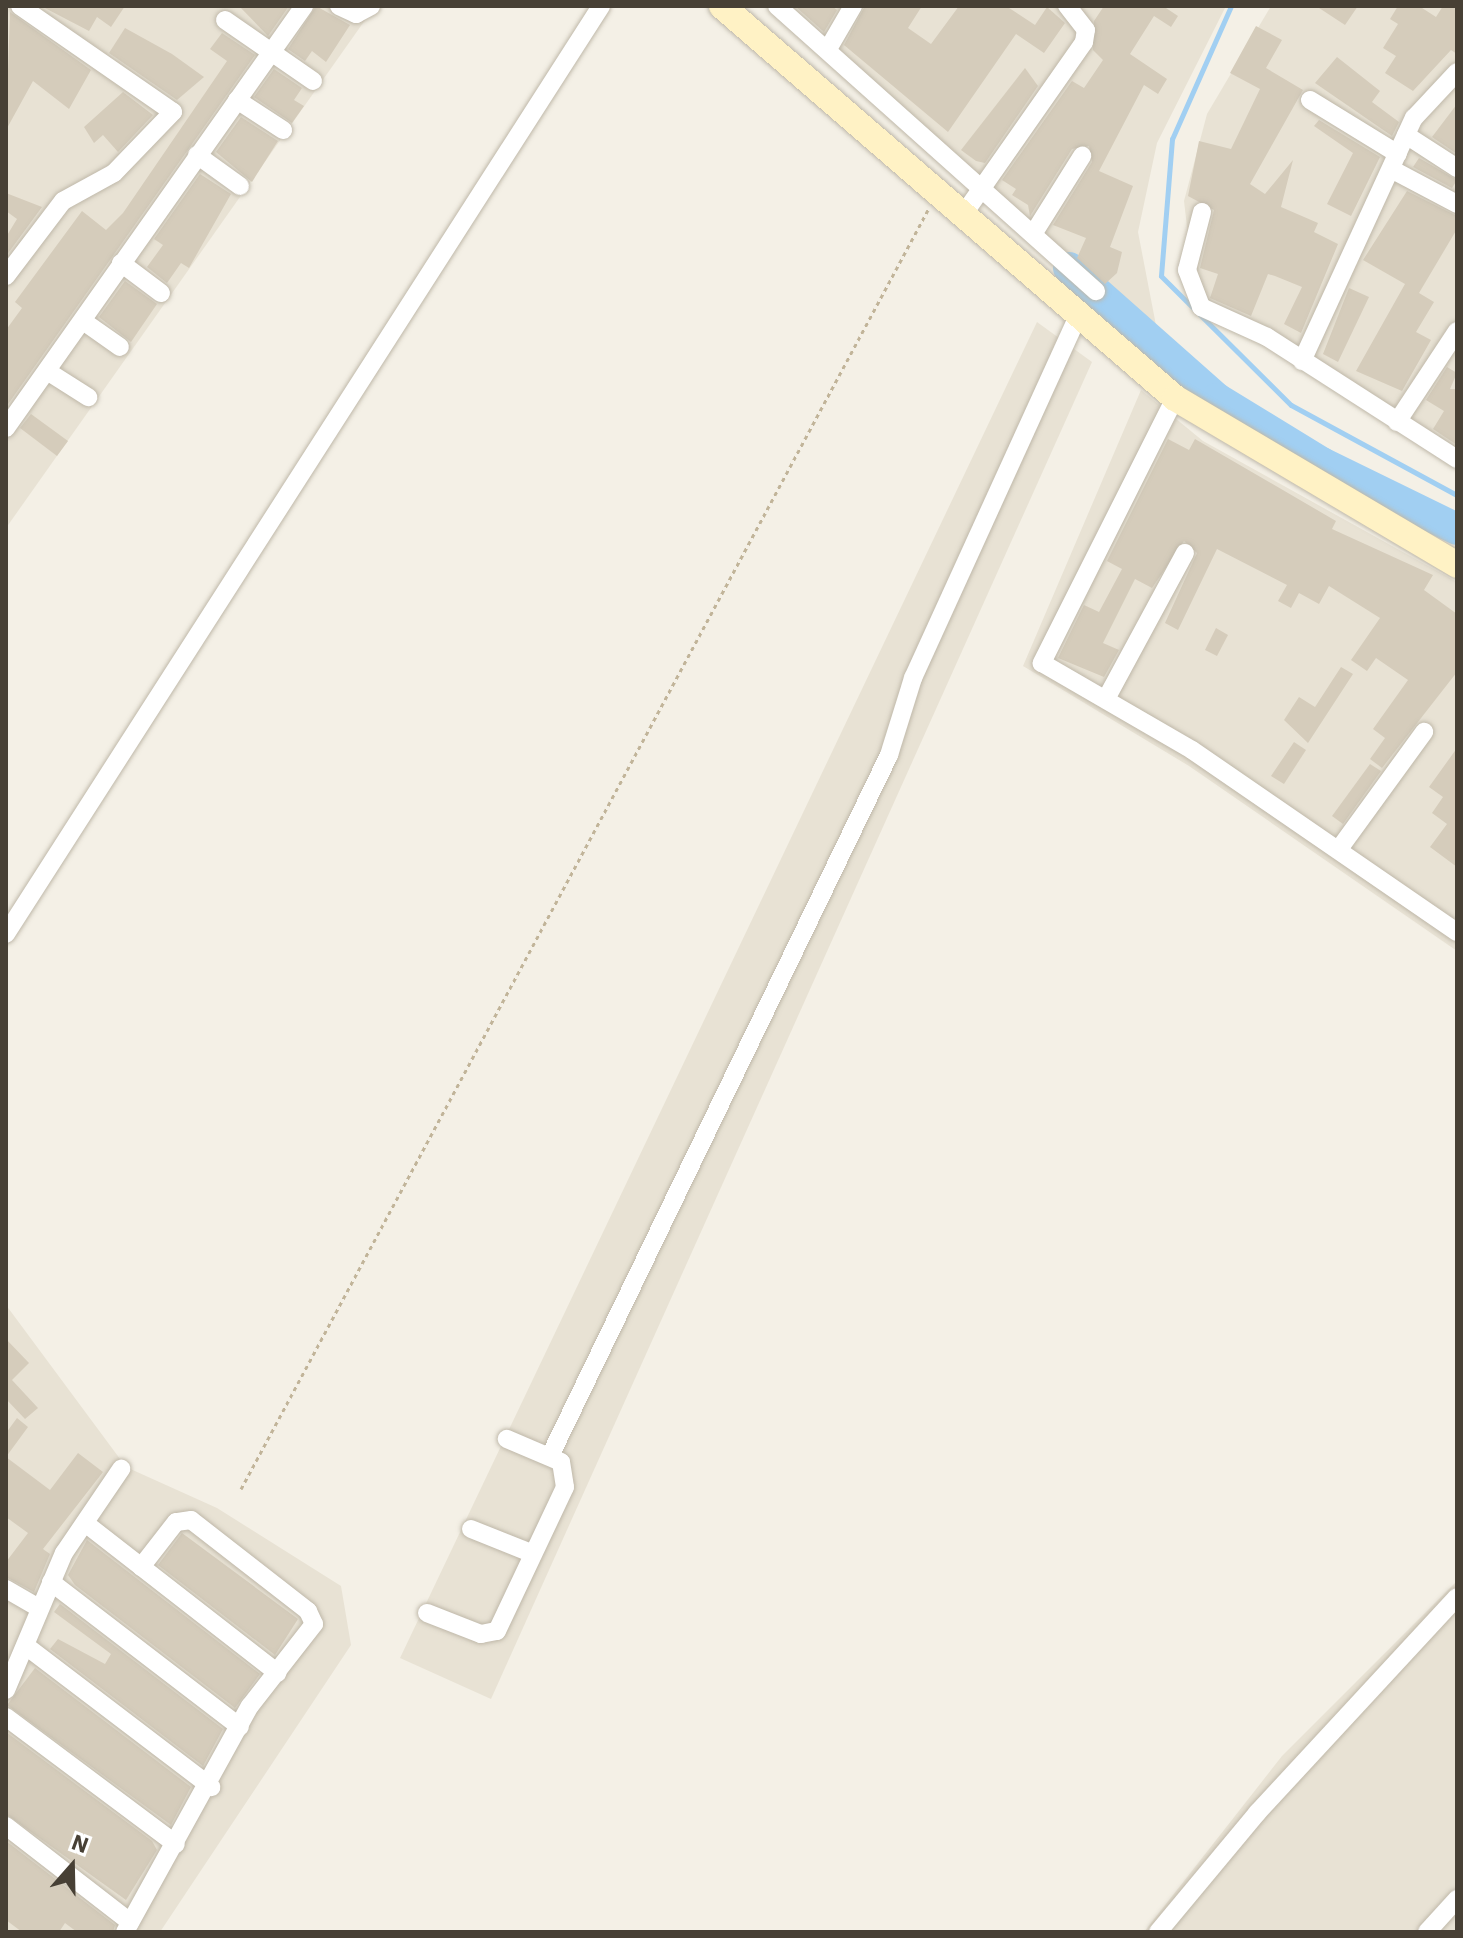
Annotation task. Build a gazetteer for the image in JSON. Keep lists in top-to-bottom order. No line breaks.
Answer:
{"north":"top"}
